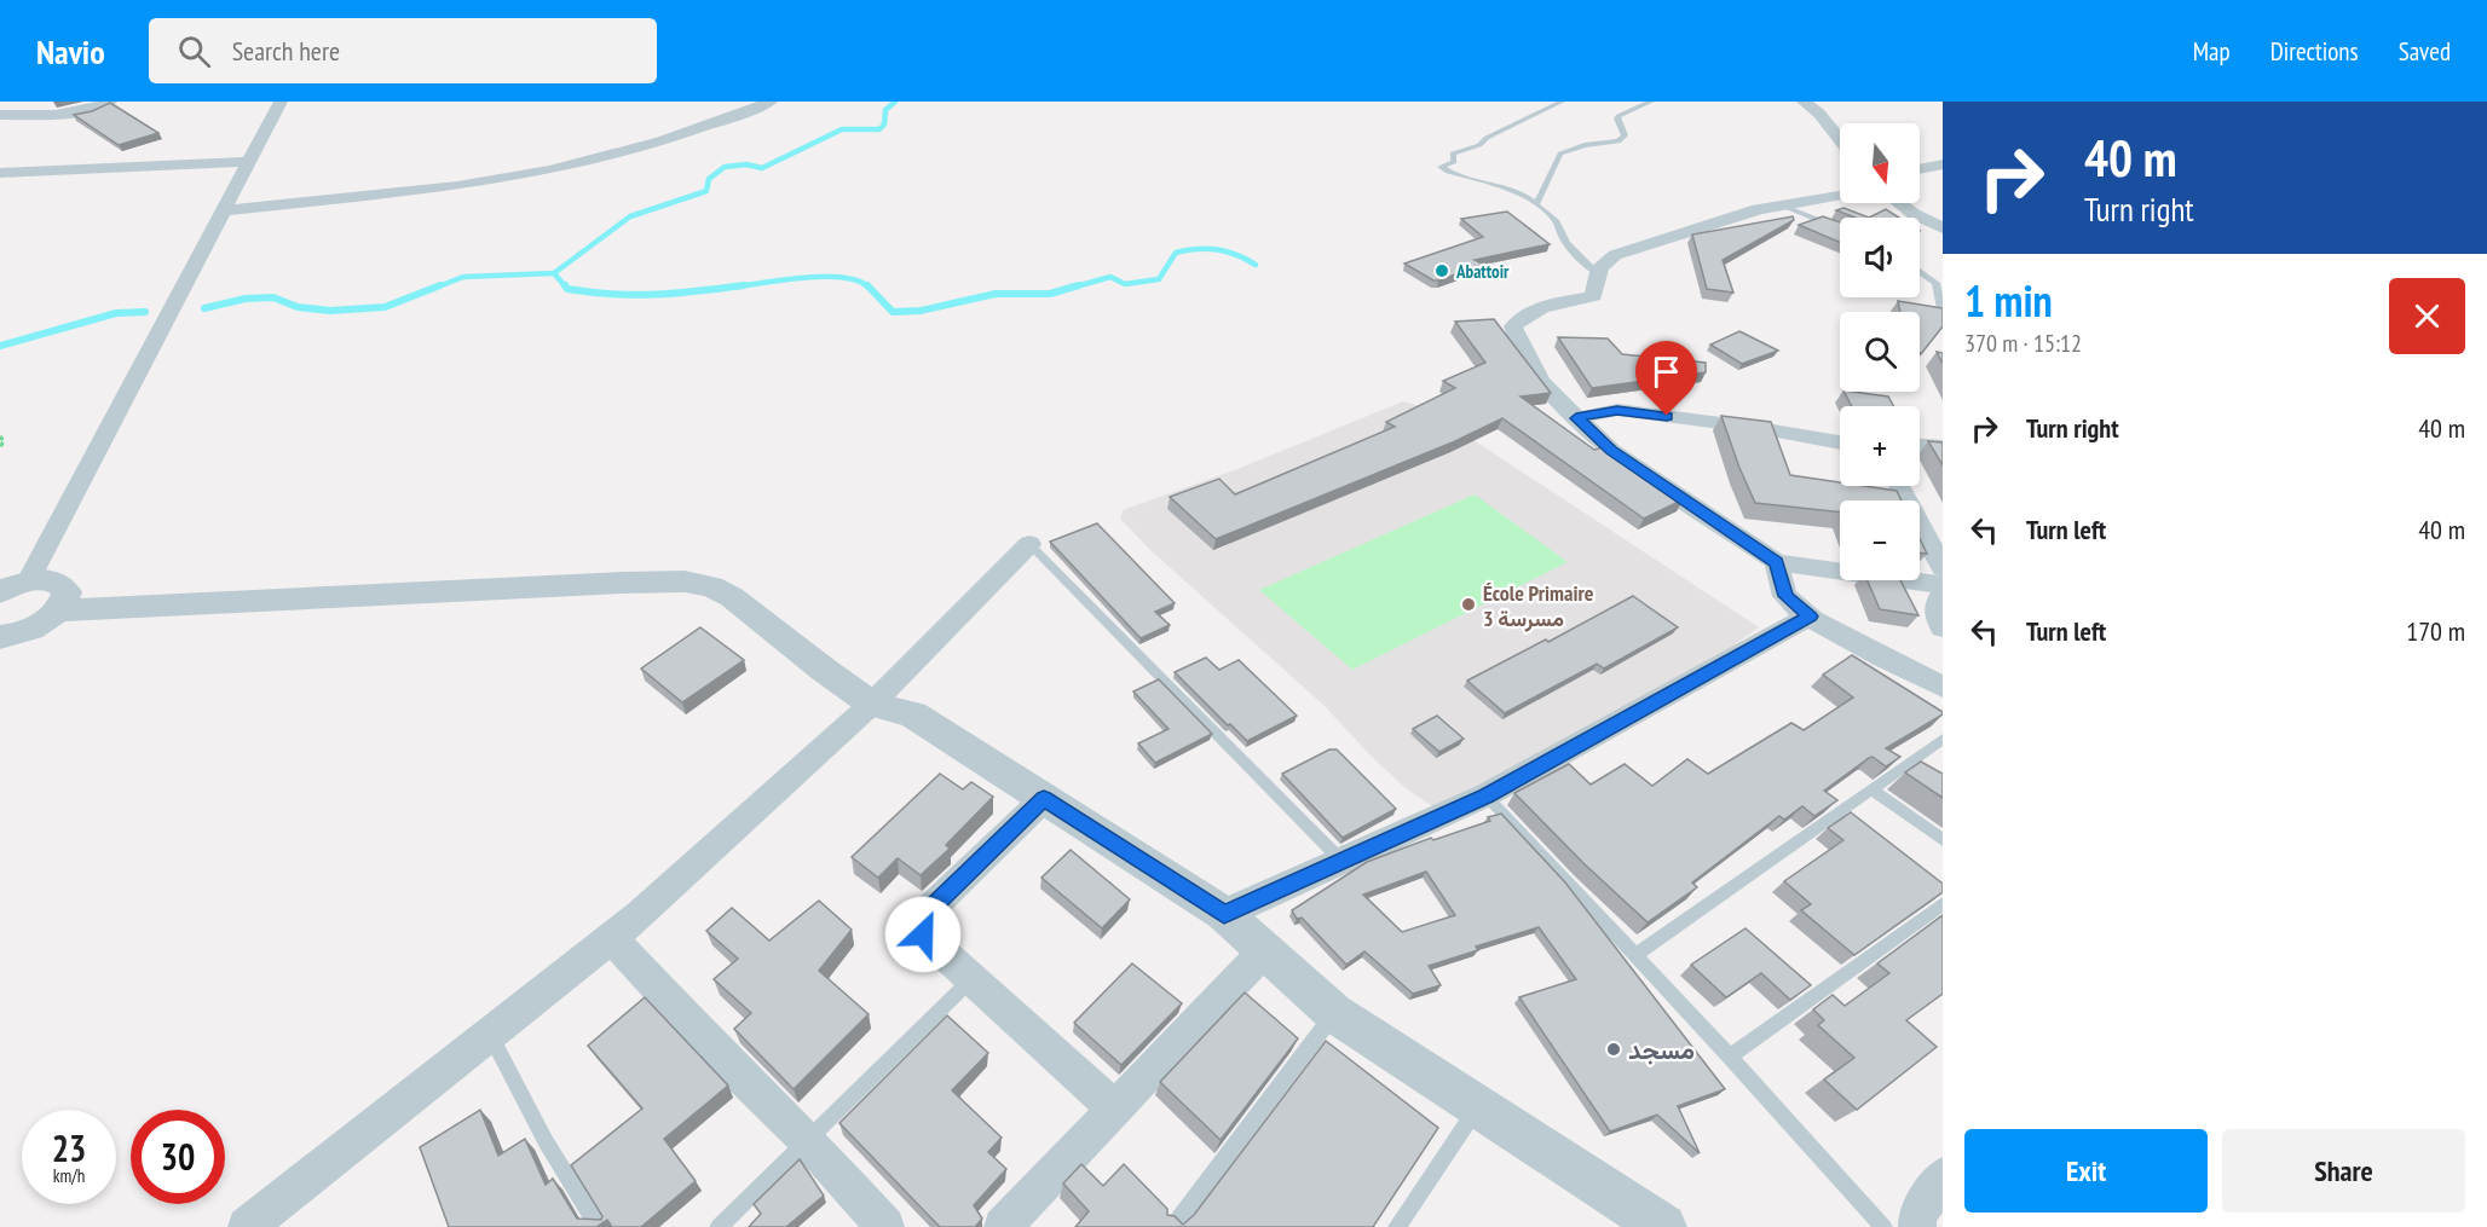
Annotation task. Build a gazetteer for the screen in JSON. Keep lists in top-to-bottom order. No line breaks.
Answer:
{"places":["Abattoir","École Primaire 3 مسرسة","مسجد"],"north":"bottom","page":{"header":"Navio","search":"Search here","nav":["Map","Directions","Saved"],"turn":["40 m","Turn right"],"map_buttons":["+","−"],"heading":["1 min","370 m · 15:12"],"list":[{"name":"Turn right","value":"40 m"},{"name":"Turn left","value":"40 m"},{"name":"Turn left","value":"170 m"}],"speed":"23 km/h","limit":"30","buttons":["Exit","Share"]}}
